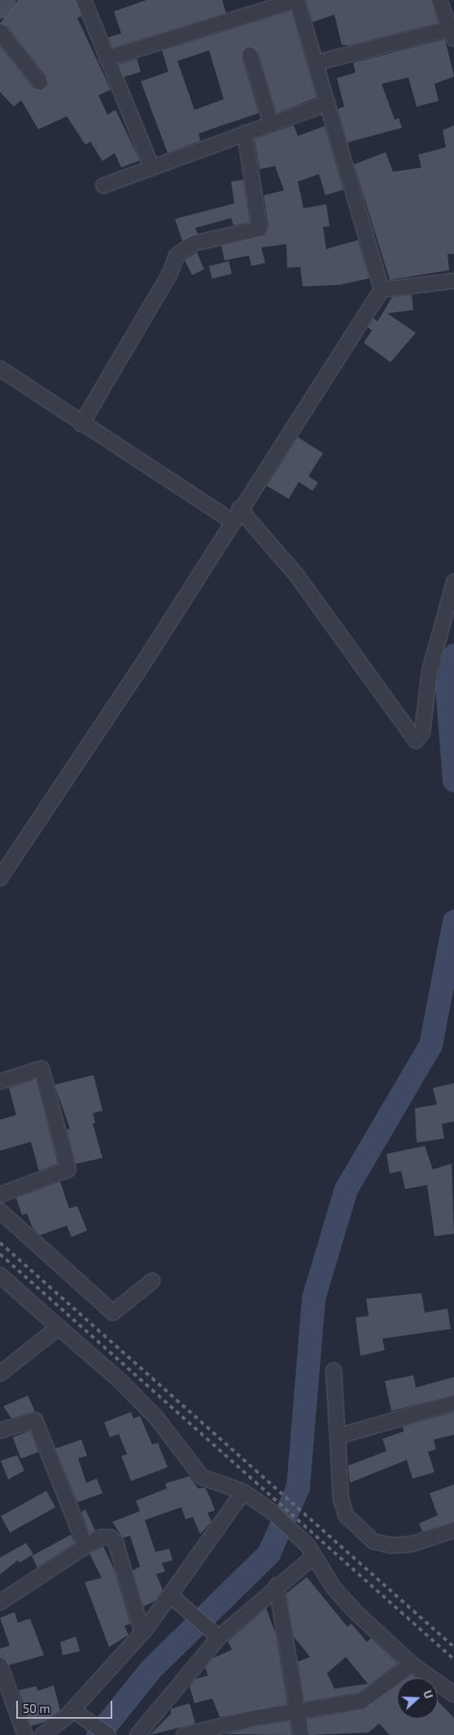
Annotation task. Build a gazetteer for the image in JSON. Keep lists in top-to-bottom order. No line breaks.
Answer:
{"scale_bar":"50 m","north":"right"}
